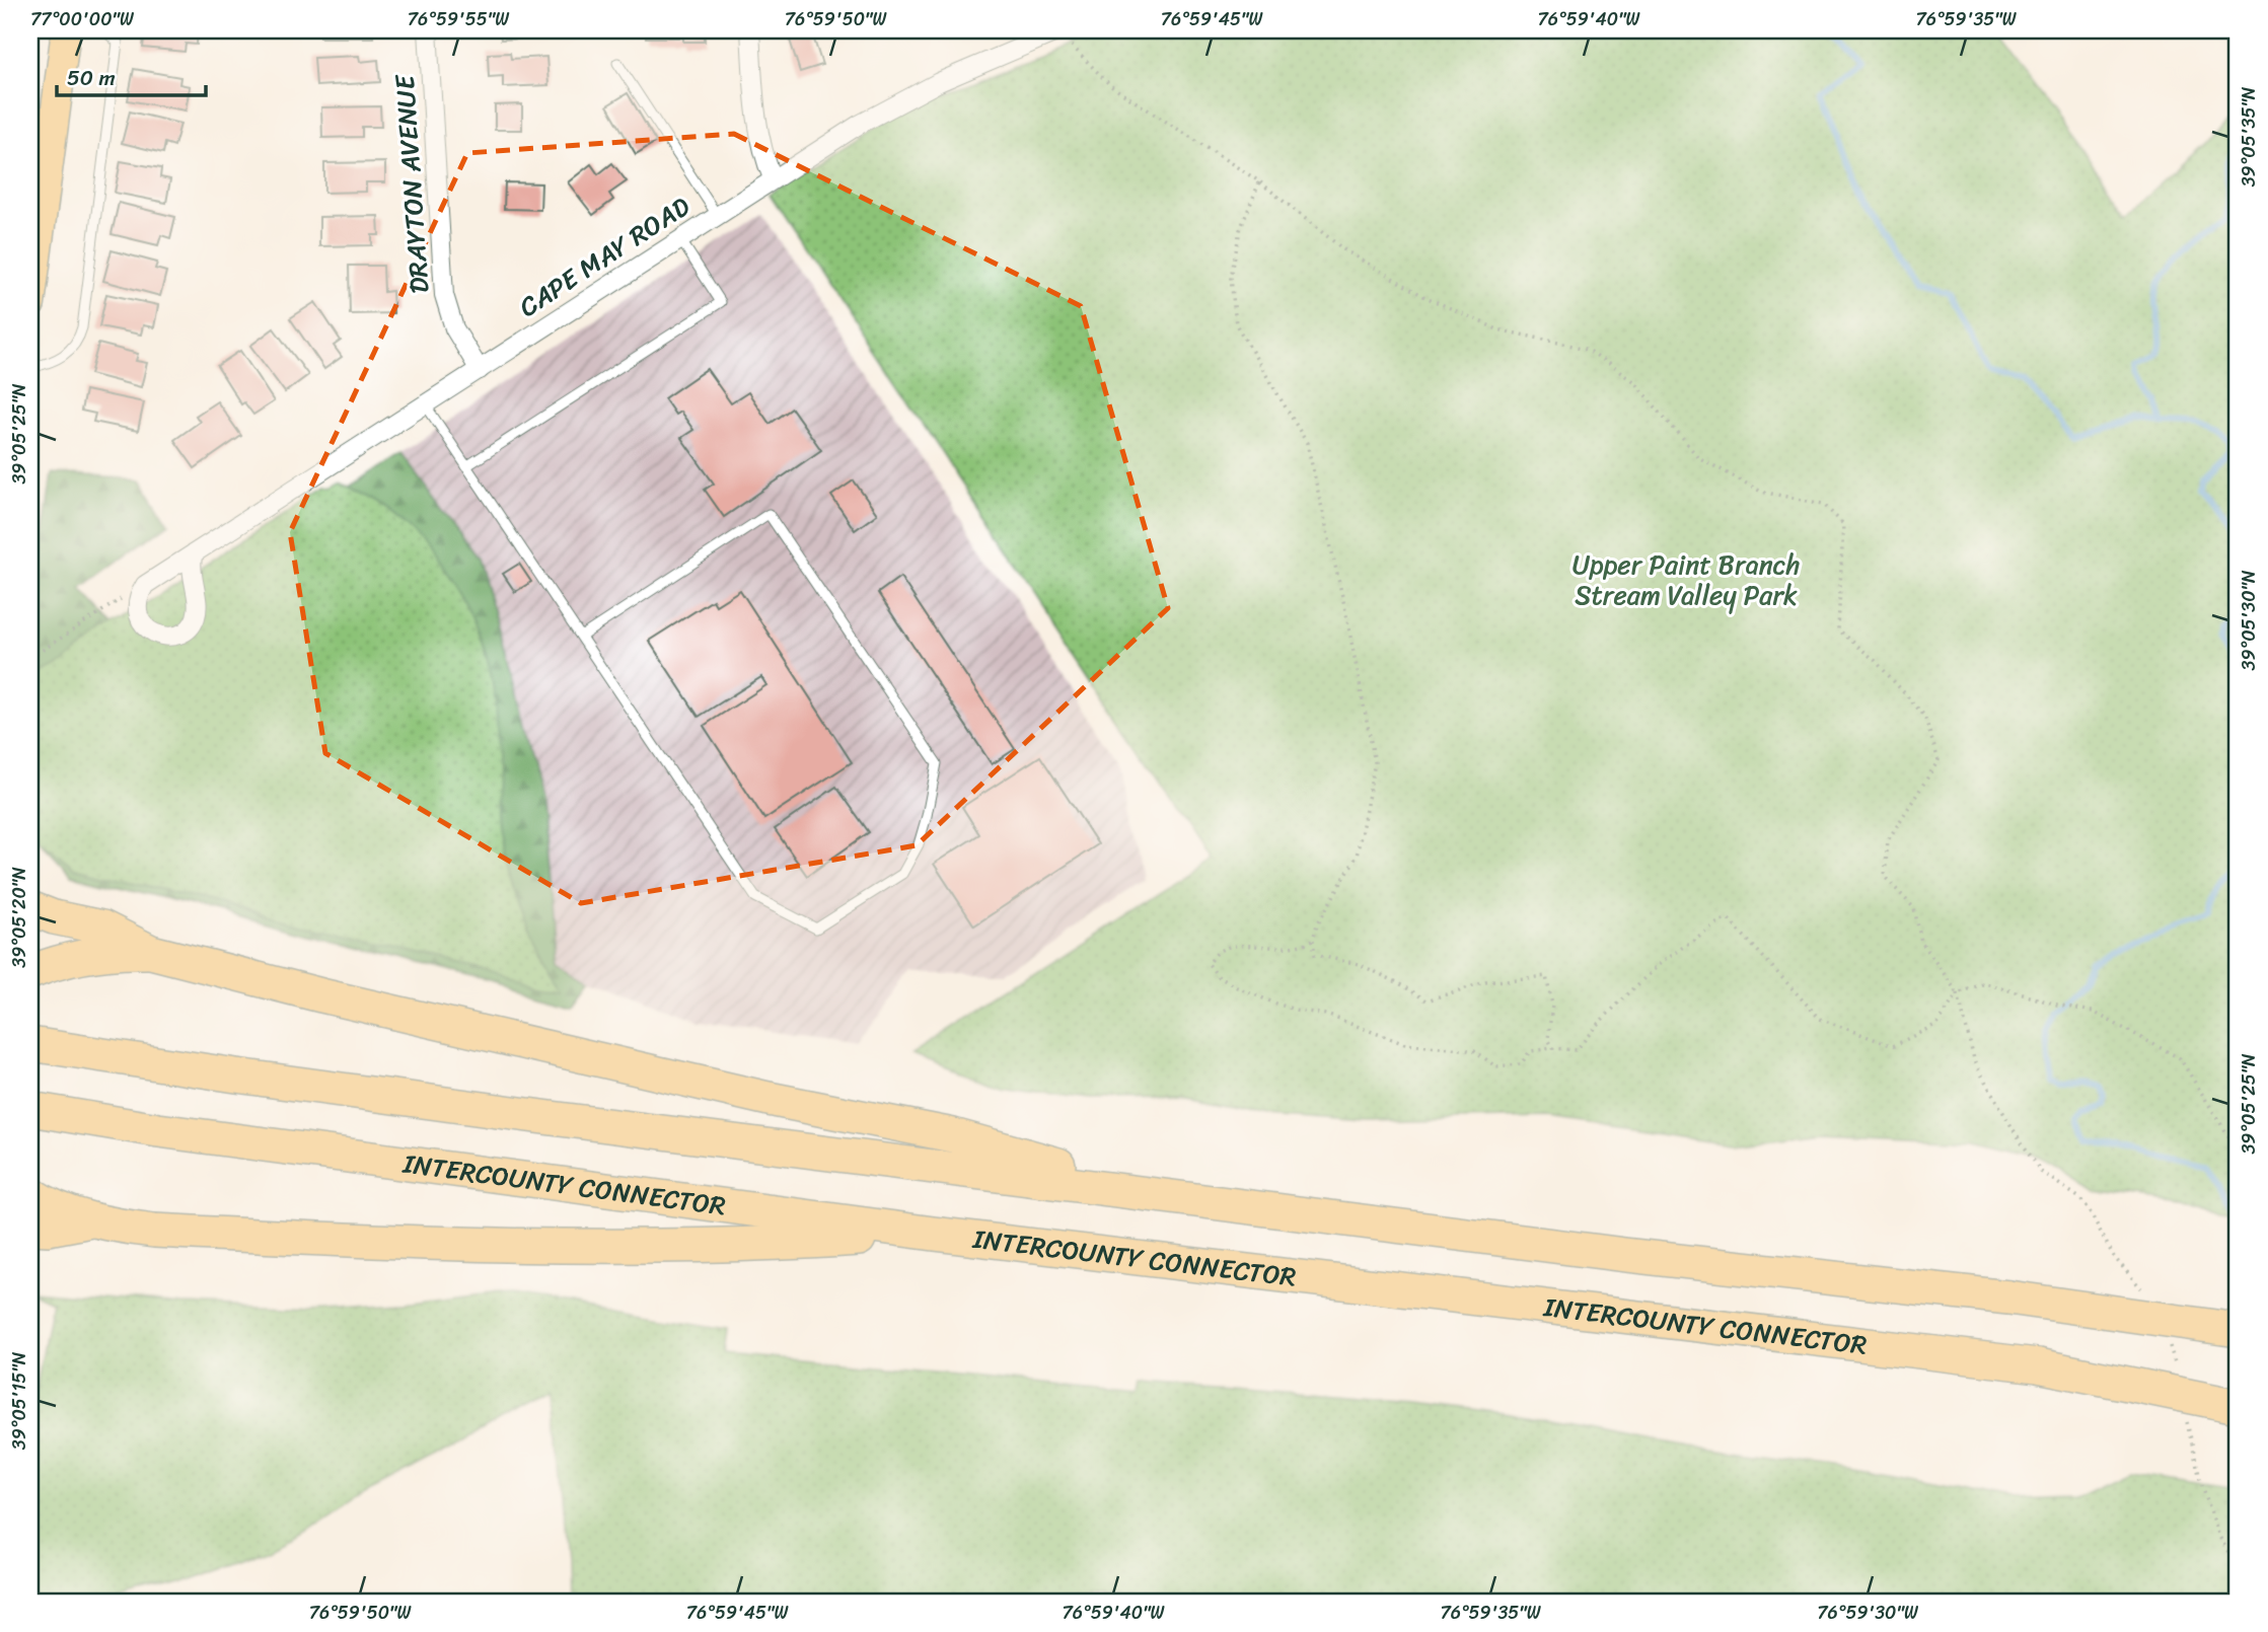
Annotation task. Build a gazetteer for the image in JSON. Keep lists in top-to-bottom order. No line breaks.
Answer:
{"streets":{"highway":["INTERCOUNTY CONNECTOR"],"street":["DRAYTON AVENUE","CAPE MAY ROAD"]},"crossings":[["DRAYTON AVENUE","CAPE MAY ROAD"]],"parks":["Upper Paint Branch Stream Valley Park"],"scale_bar":"50 m","coordinates":["77°00'00\"W","76°59'55\"W","76°59'50\"W","76°59'45\"W","76°59'40\"W","76°59'35\"W","39°05'35\"N","39°05'25\"N","39°05'30\"N","39°05'20\"N","39°05'15\"N","76°59'30\"W"]}
